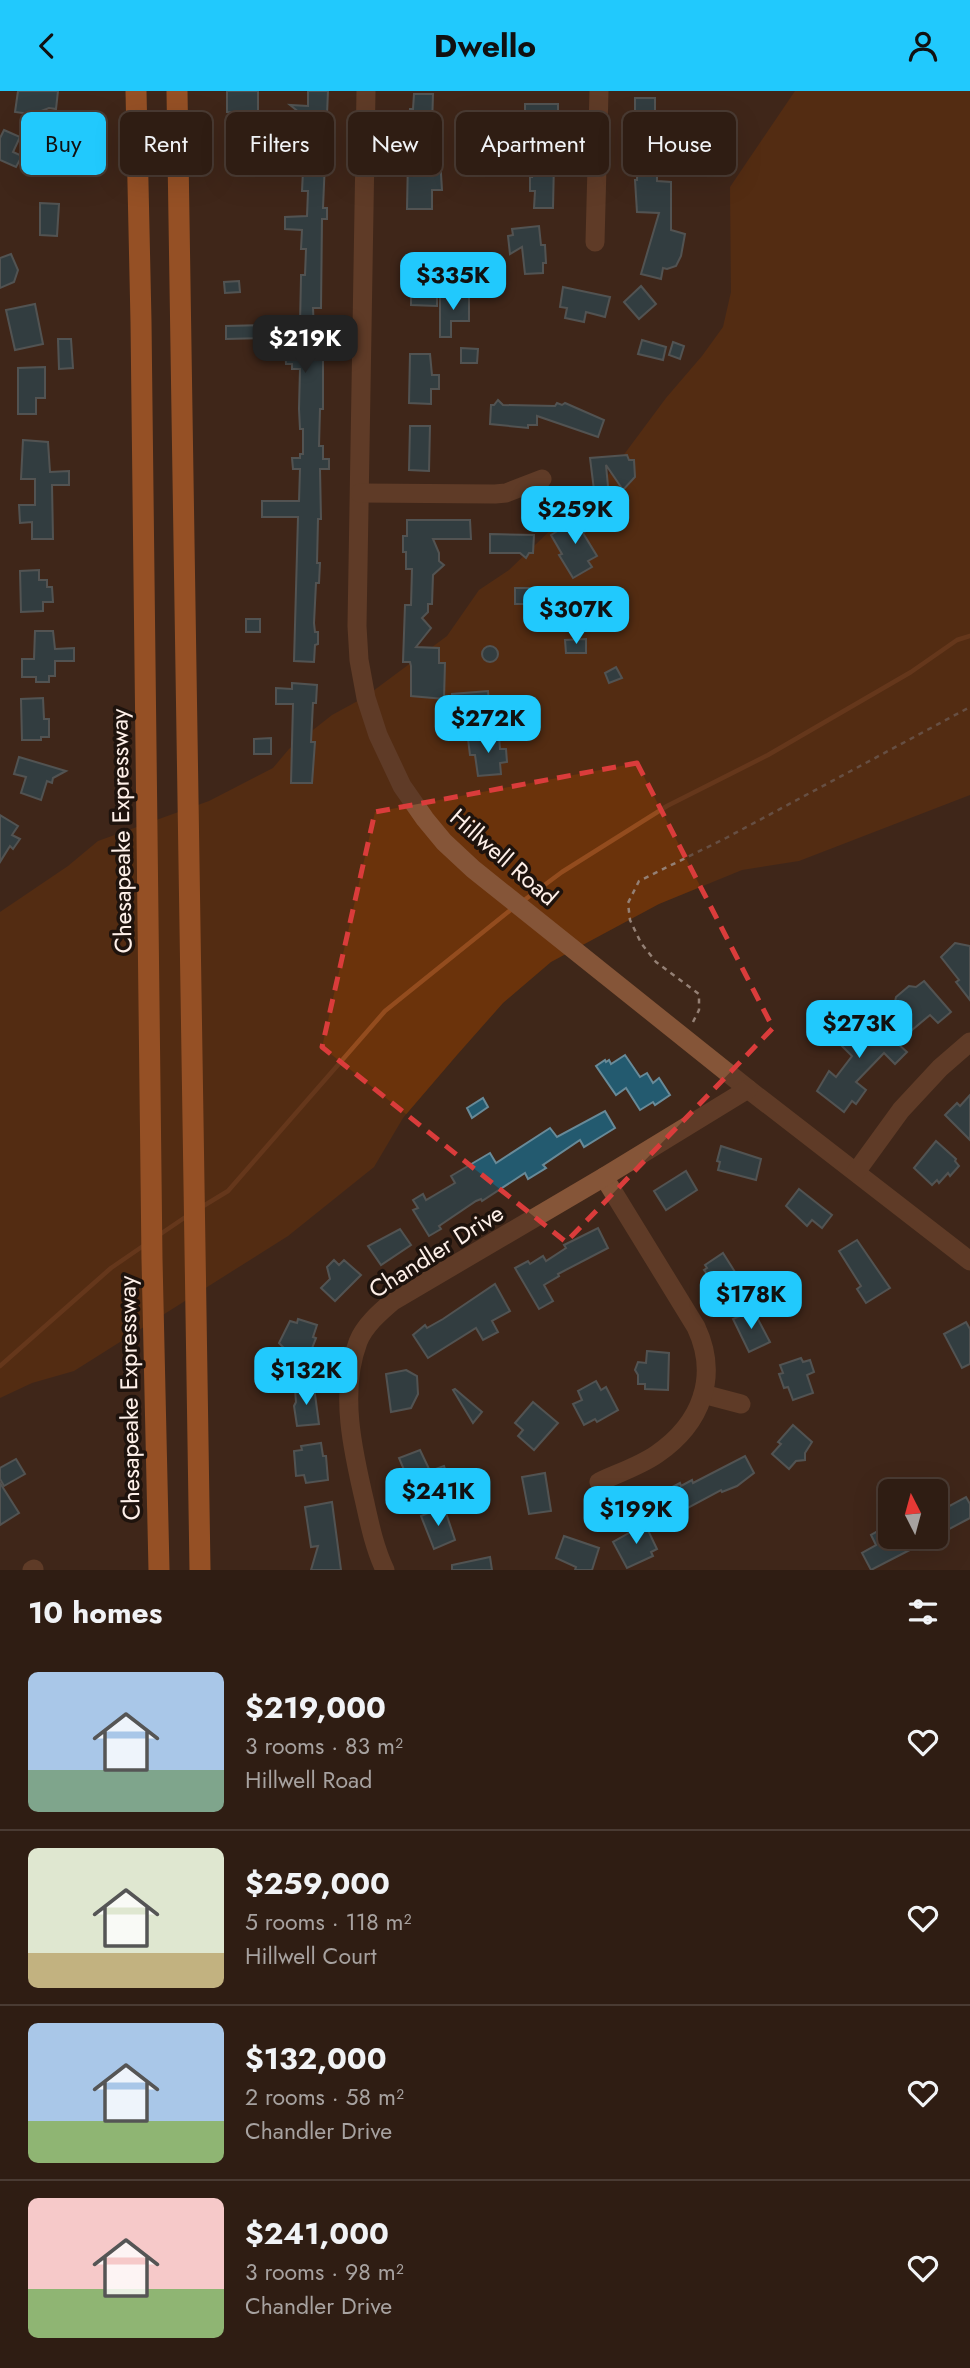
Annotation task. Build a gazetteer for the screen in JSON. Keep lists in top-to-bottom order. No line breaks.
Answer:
{"streets":{"highway":["Chesapeake Expressway"],"street":["Hillwell Road","Chandler Drive"]},"crossings":[["Hillwell Road","Chandler Drive"]],"north":"top","page":{"header":"Dwello","chip":["Buy","Rent","Filters","New","Apartment","House"],"price":["$335K","$219K","$259K","$307K","$272K","$273K","$178K","$132K","$241K","$199K"],"heading":"10 homes","list":[{"name":"$219,000","note":"3 rooms · 83 m² · Hillwell Road"},{"name":"$259,000","note":"5 rooms · 118 m² · Hillwell Court"},{"name":"$132,000","note":"2 rooms · 58 m² · Chandler Drive"},{"name":"$241,000","note":"3 rooms · 98 m² · Chandler Drive"}]}}
